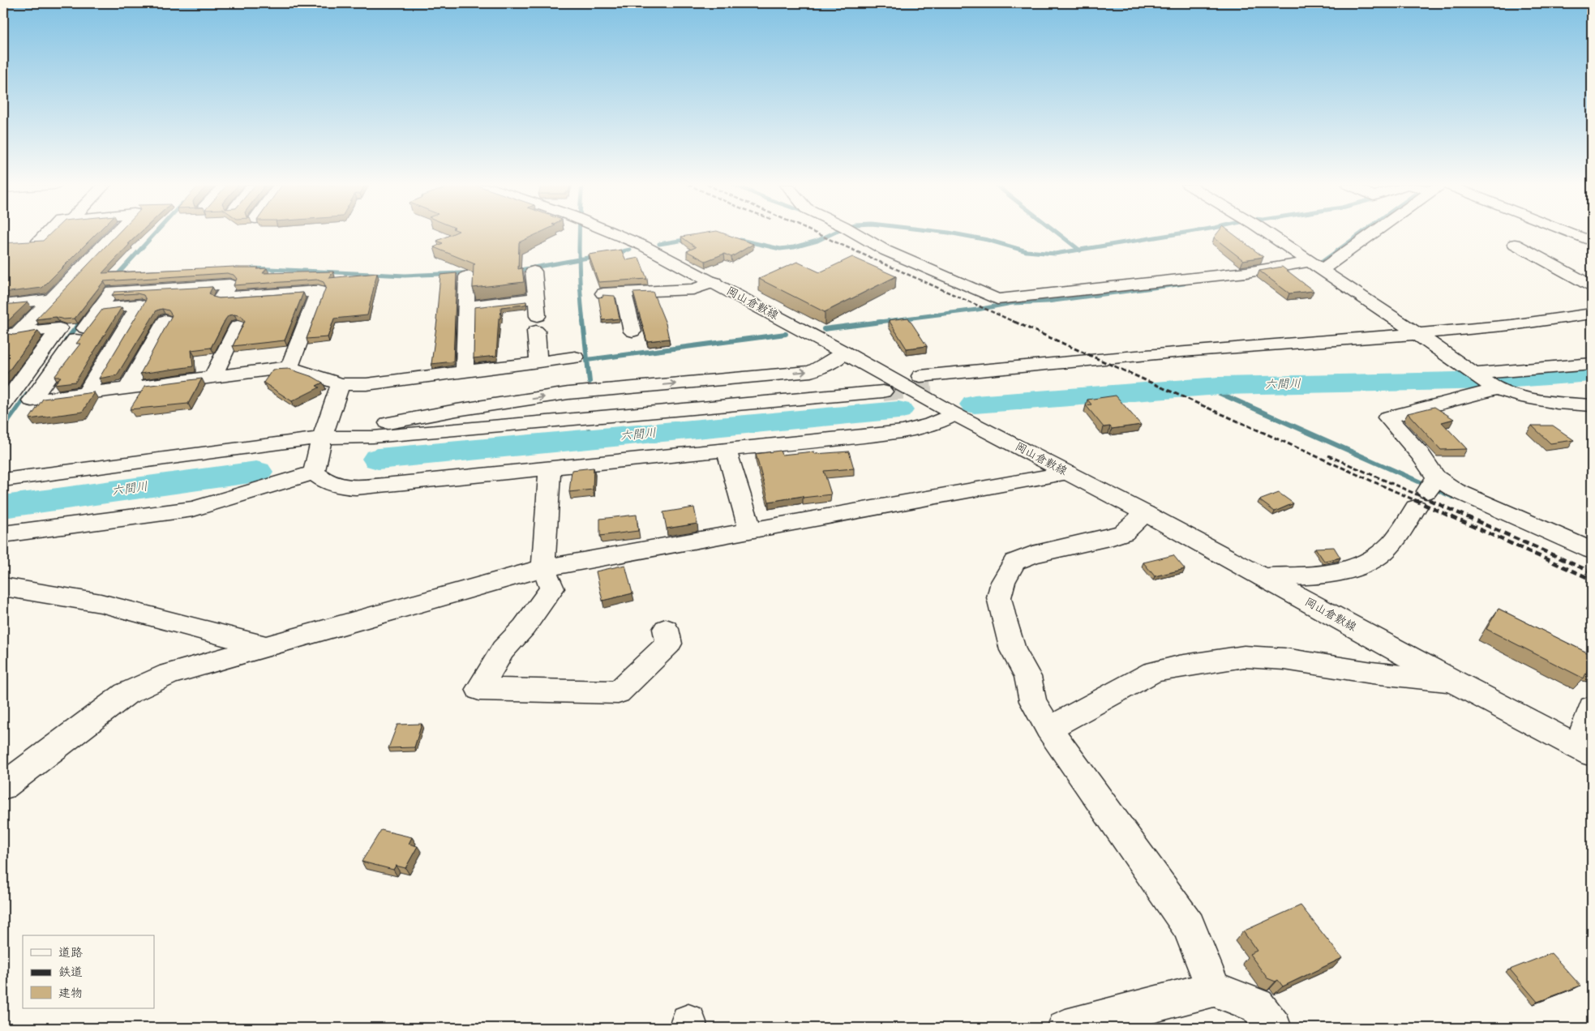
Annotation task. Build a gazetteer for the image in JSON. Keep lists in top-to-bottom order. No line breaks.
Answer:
{"streets":{"street":["岡山倉敷線"]},"water":["六間川"],"legend":["道路","鉄道","建物"]}
